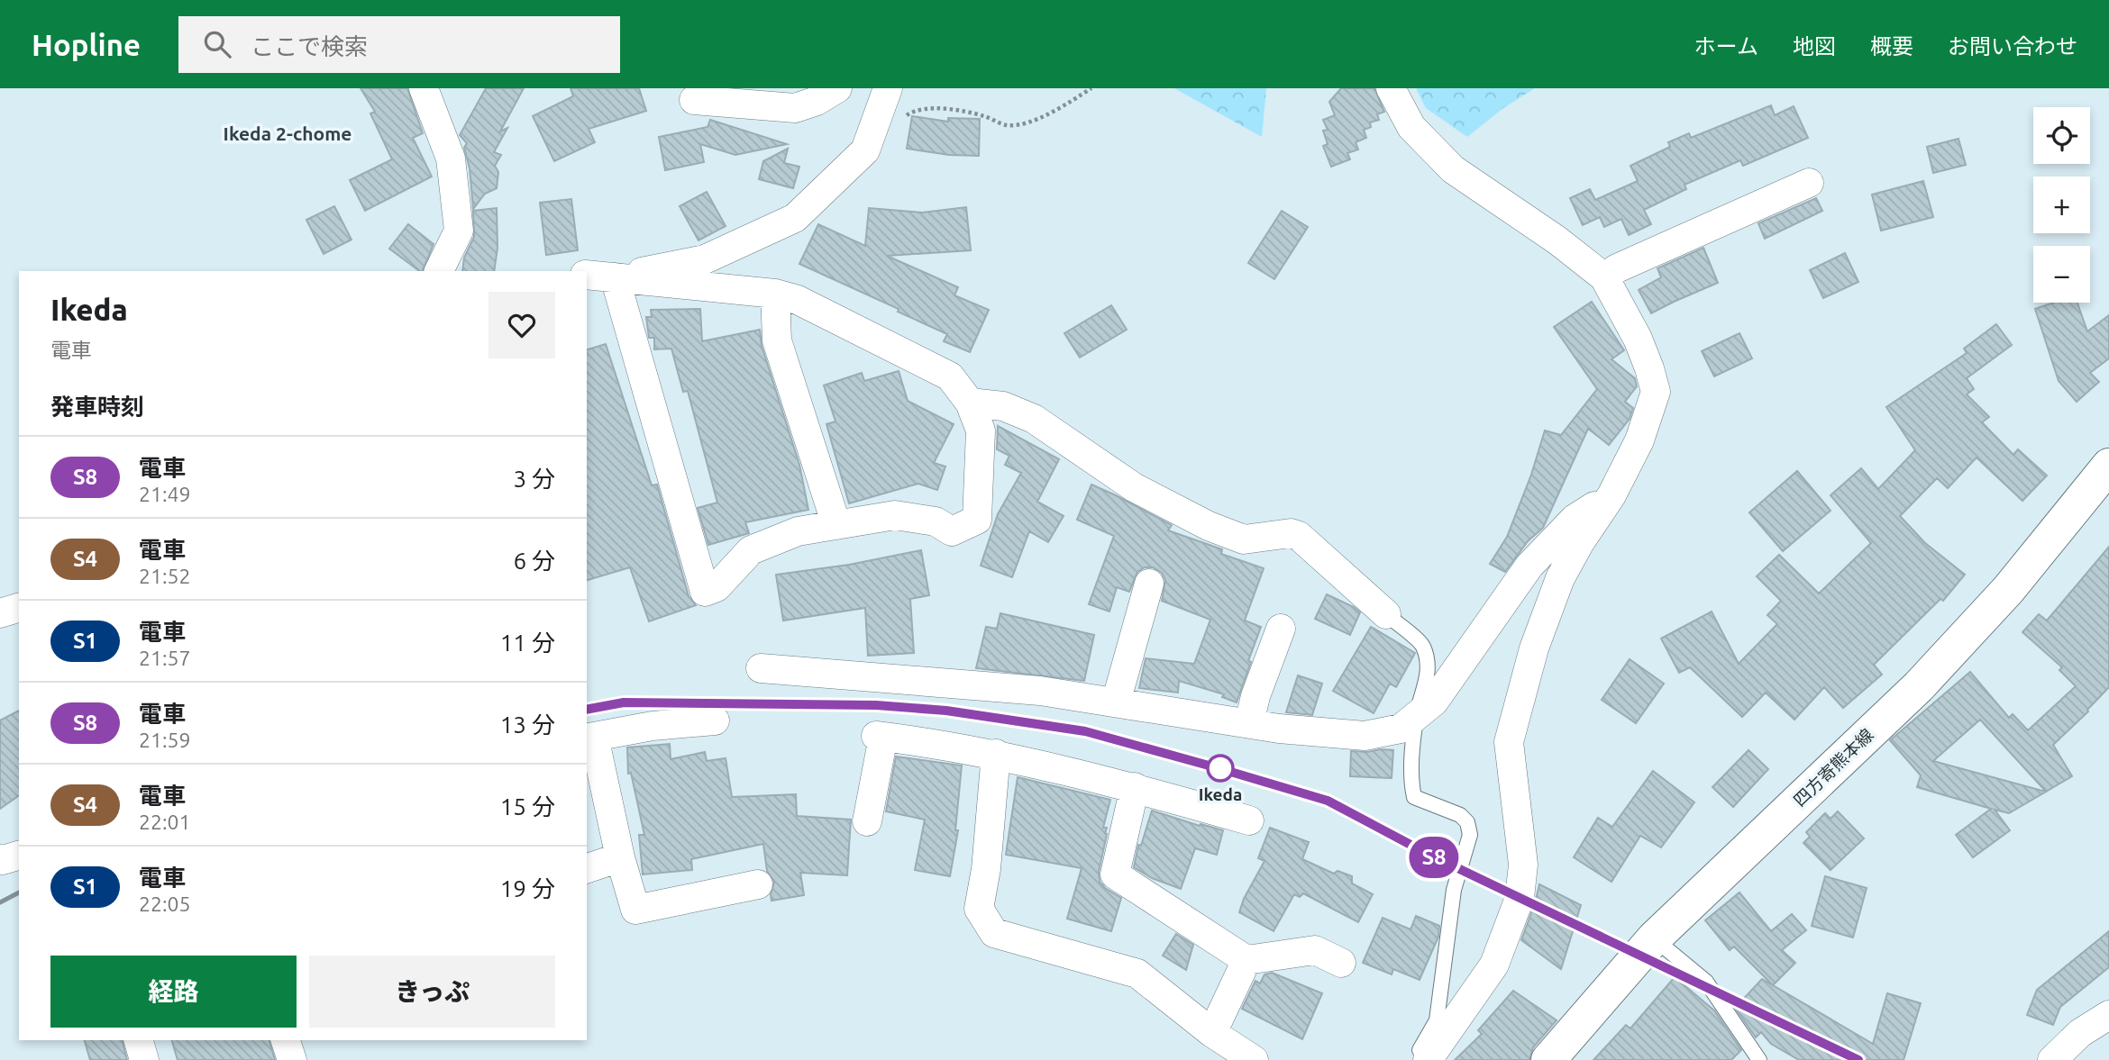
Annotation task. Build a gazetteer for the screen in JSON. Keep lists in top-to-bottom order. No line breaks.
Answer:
{"streets":{"main road":["四方寄熊本線"]},"districts":["Ikeda 2-chome"],"places":["Ikeda"],"page":{"header":"Hopline","search":"ここで検索","nav":["ホーム","地図","概要","お問い合わせ"],"on_map":"S8","map_buttons":["+","−"],"heading":[["Ikeda","電車"],"発車時刻"],"list":[{"mark":"S8","name":"電車","note":"21:49","value":"3 分"},{"mark":"S4","name":"電車","note":"21:52","value":"6 分"},{"mark":"S1","name":"電車","note":"21:57","value":"11 分"},{"mark":"S8","name":"電車","note":"21:59","value":"13 分"},{"mark":"S4","name":"電車","note":"22:01","value":"15 分"},{"mark":"S1","name":"電車","note":"22:05","value":"19 分"}],"buttons":["経路","きっぷ"]}}
